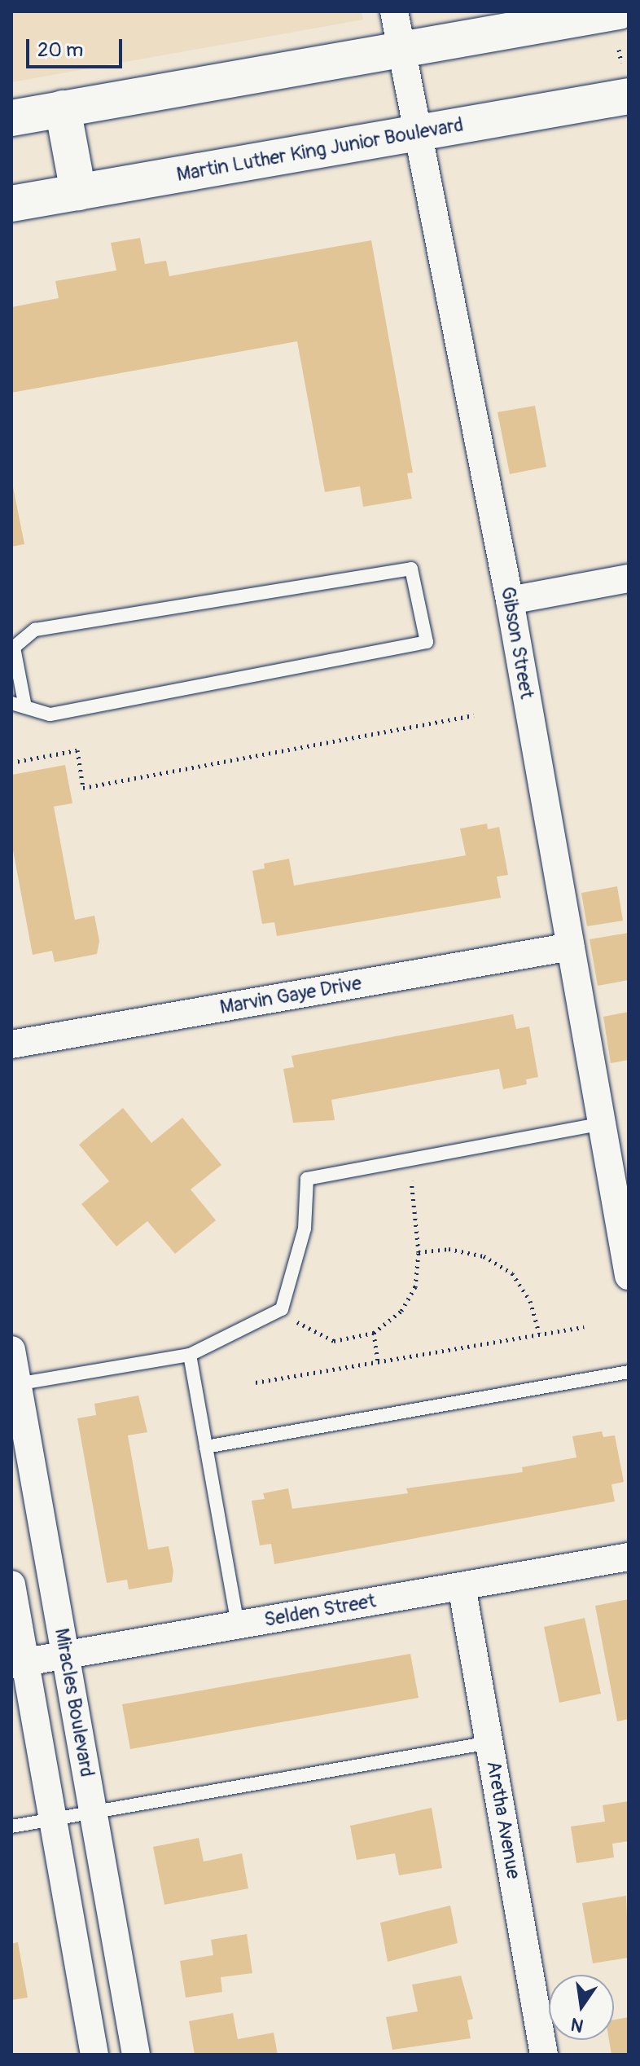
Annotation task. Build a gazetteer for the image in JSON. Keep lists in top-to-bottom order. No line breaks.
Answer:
{"streets":{"main road":["Martin Luther King Junior Boulevard"],"street":["Gibson Street","Marvin Gaye Drive","Selden Street","Miracles Boulevard","Aretha Avenue"]},"crossings":[["Martin Luther King Junior Boulevard","Gibson Street"],["Gibson Street","Marvin Gaye Drive"],["Selden Street","Miracles Boulevard"],["Selden Street","Aretha Avenue"]],"scale_bar":"20 m","north":"bottom"}
